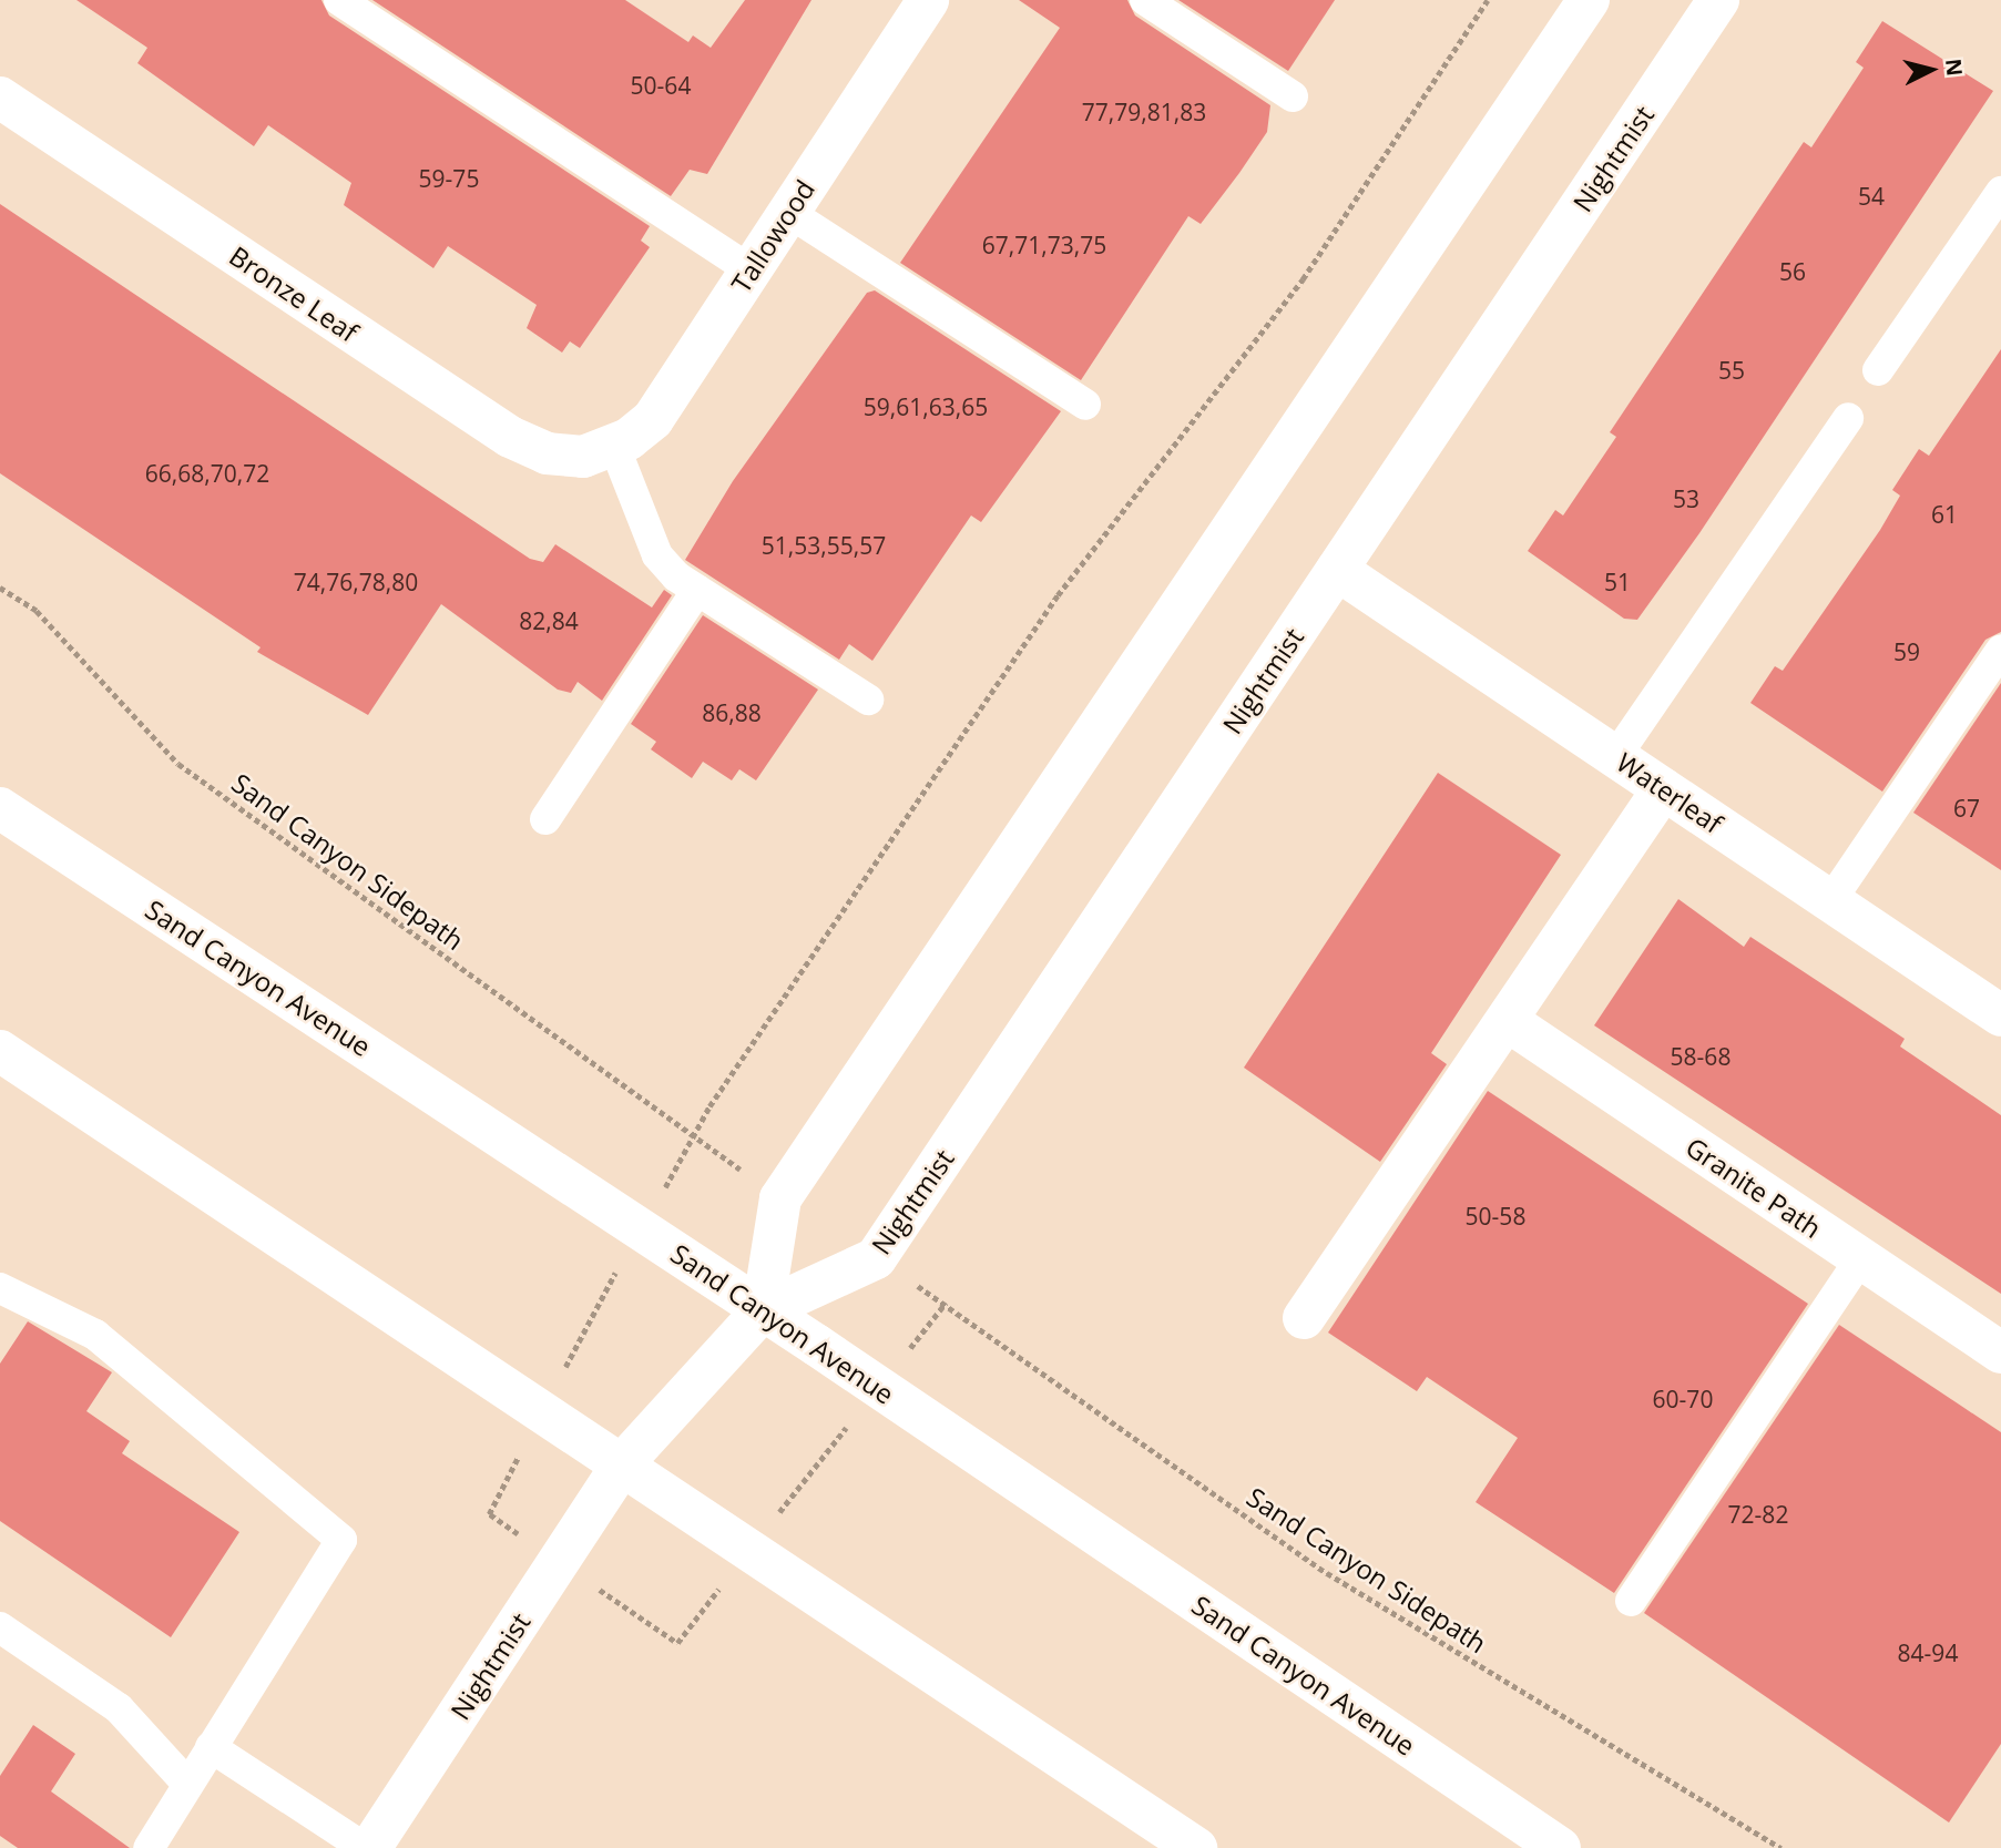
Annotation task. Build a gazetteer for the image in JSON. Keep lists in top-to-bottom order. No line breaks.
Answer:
{"streets":{"street":["Nightmist","Tallowood","Bronze Leaf","Waterleaf","Sand Canyon Avenue","Granite Path"],"path":["Sand Canyon Sidepath"]},"crossings":[["Nightmist","Waterleaf"],["Nightmist","Sand Canyon Avenue"],["Tallowood","Bronze Leaf"]],"house_numbers":["50-64","77,79,81,83","59-75","54","67,71,73,75","56","55","59,61,63,65","66,68,70,72","53","61","51,53,55,57","74,76,78,80","51","82,84","59","86,88","67","58-68","50-58","60-70","72-82","84-94"],"north":"right"}
